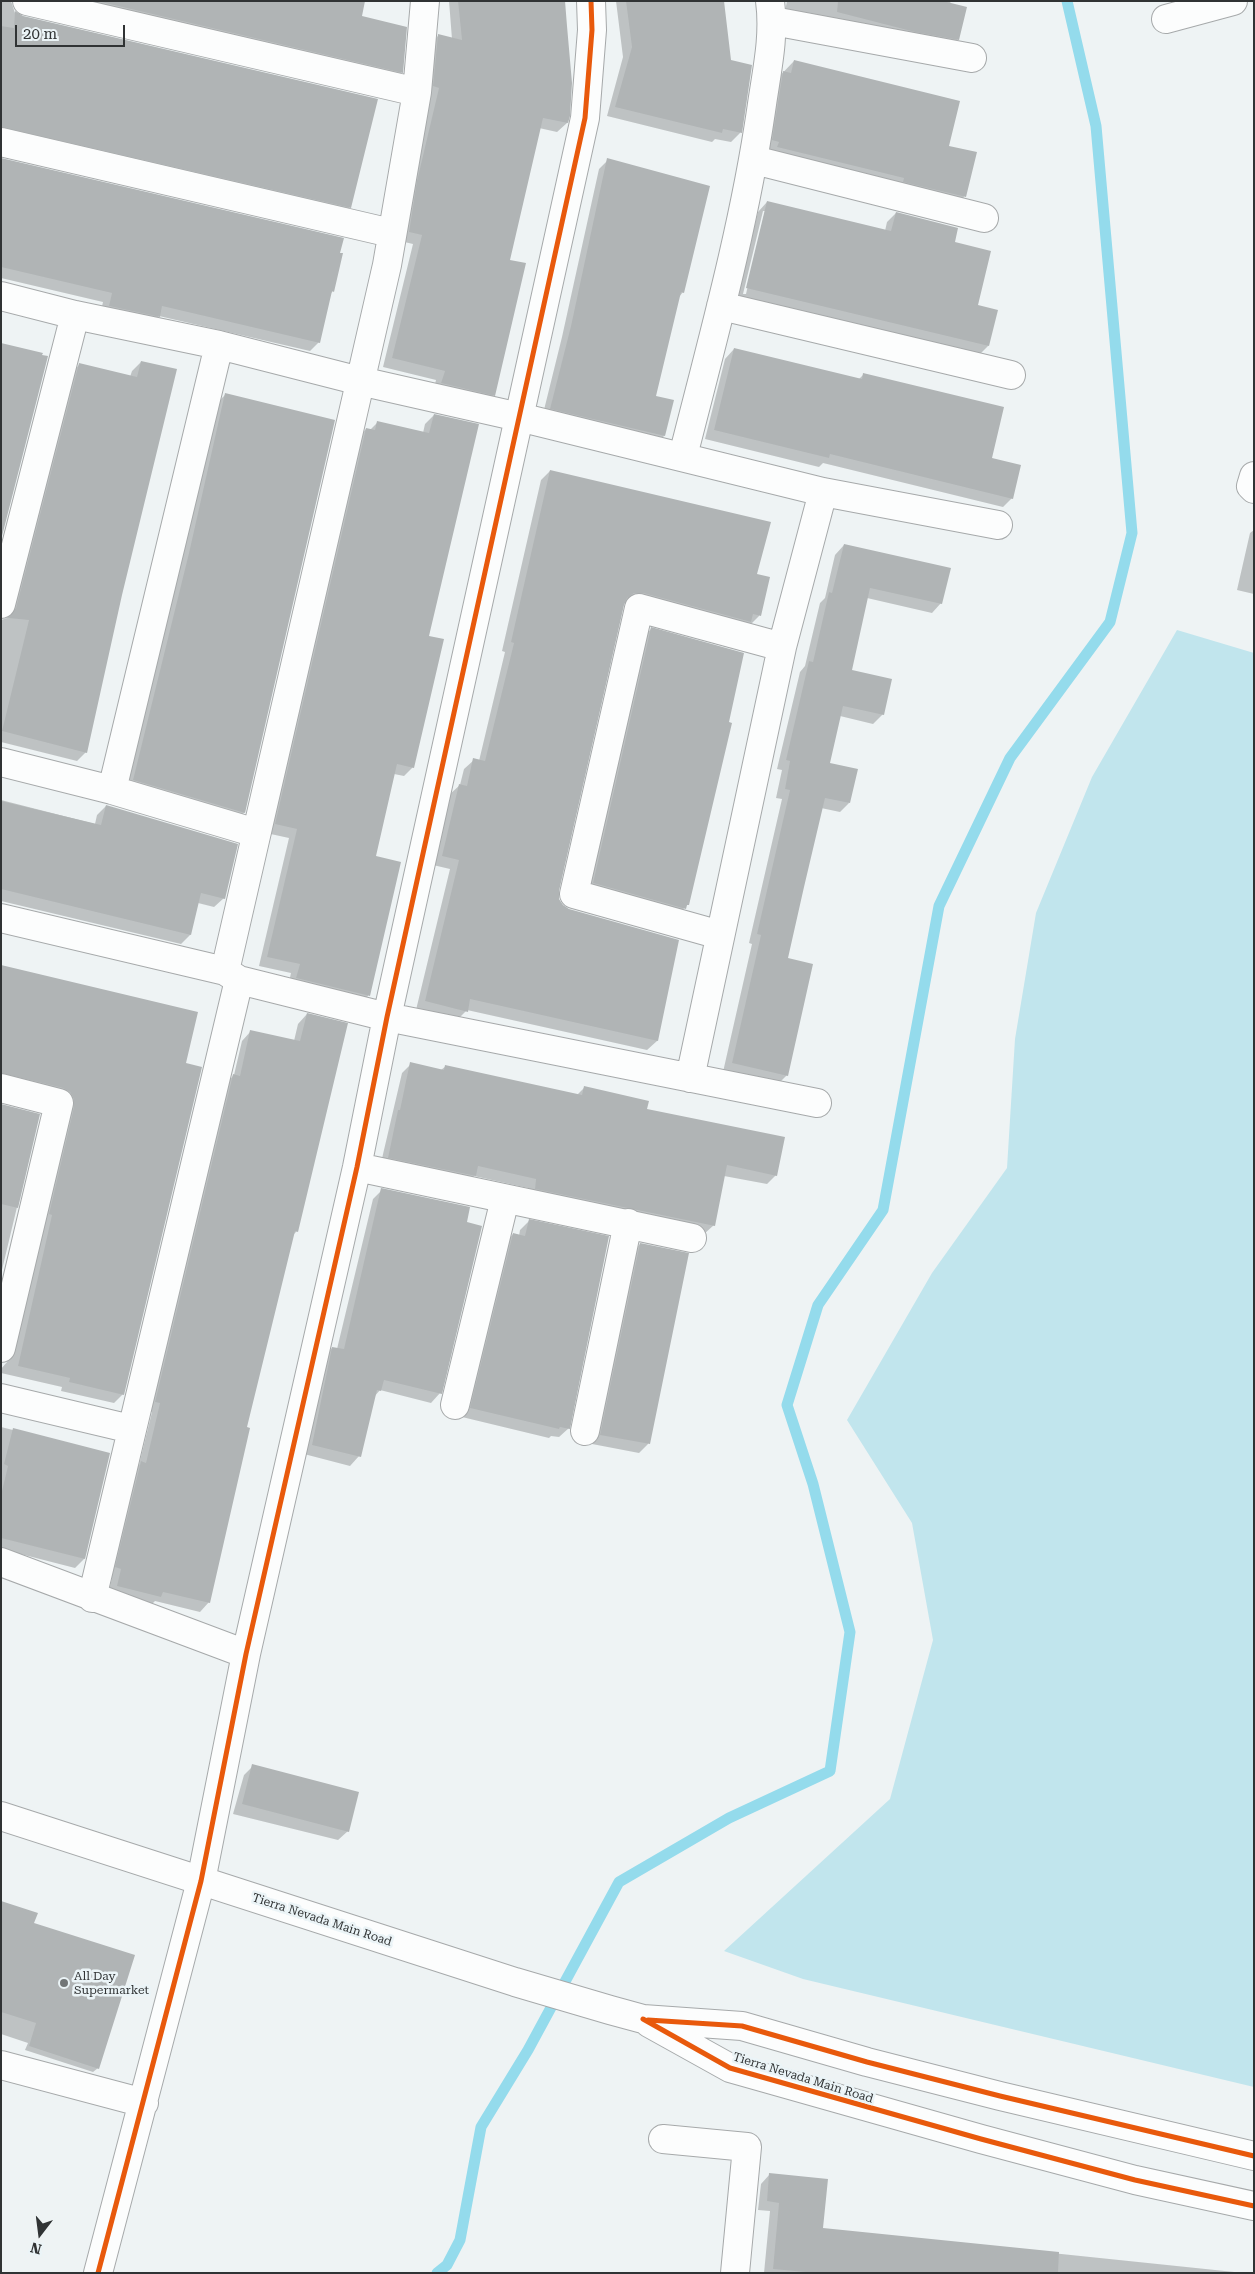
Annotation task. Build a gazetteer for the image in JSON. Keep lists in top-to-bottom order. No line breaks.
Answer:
{"streets":{"street":["Tierra Nevada Main Road"]},"places":["All Day Supermarket"],"scale_bar":"20 m","north":"bottom"}
